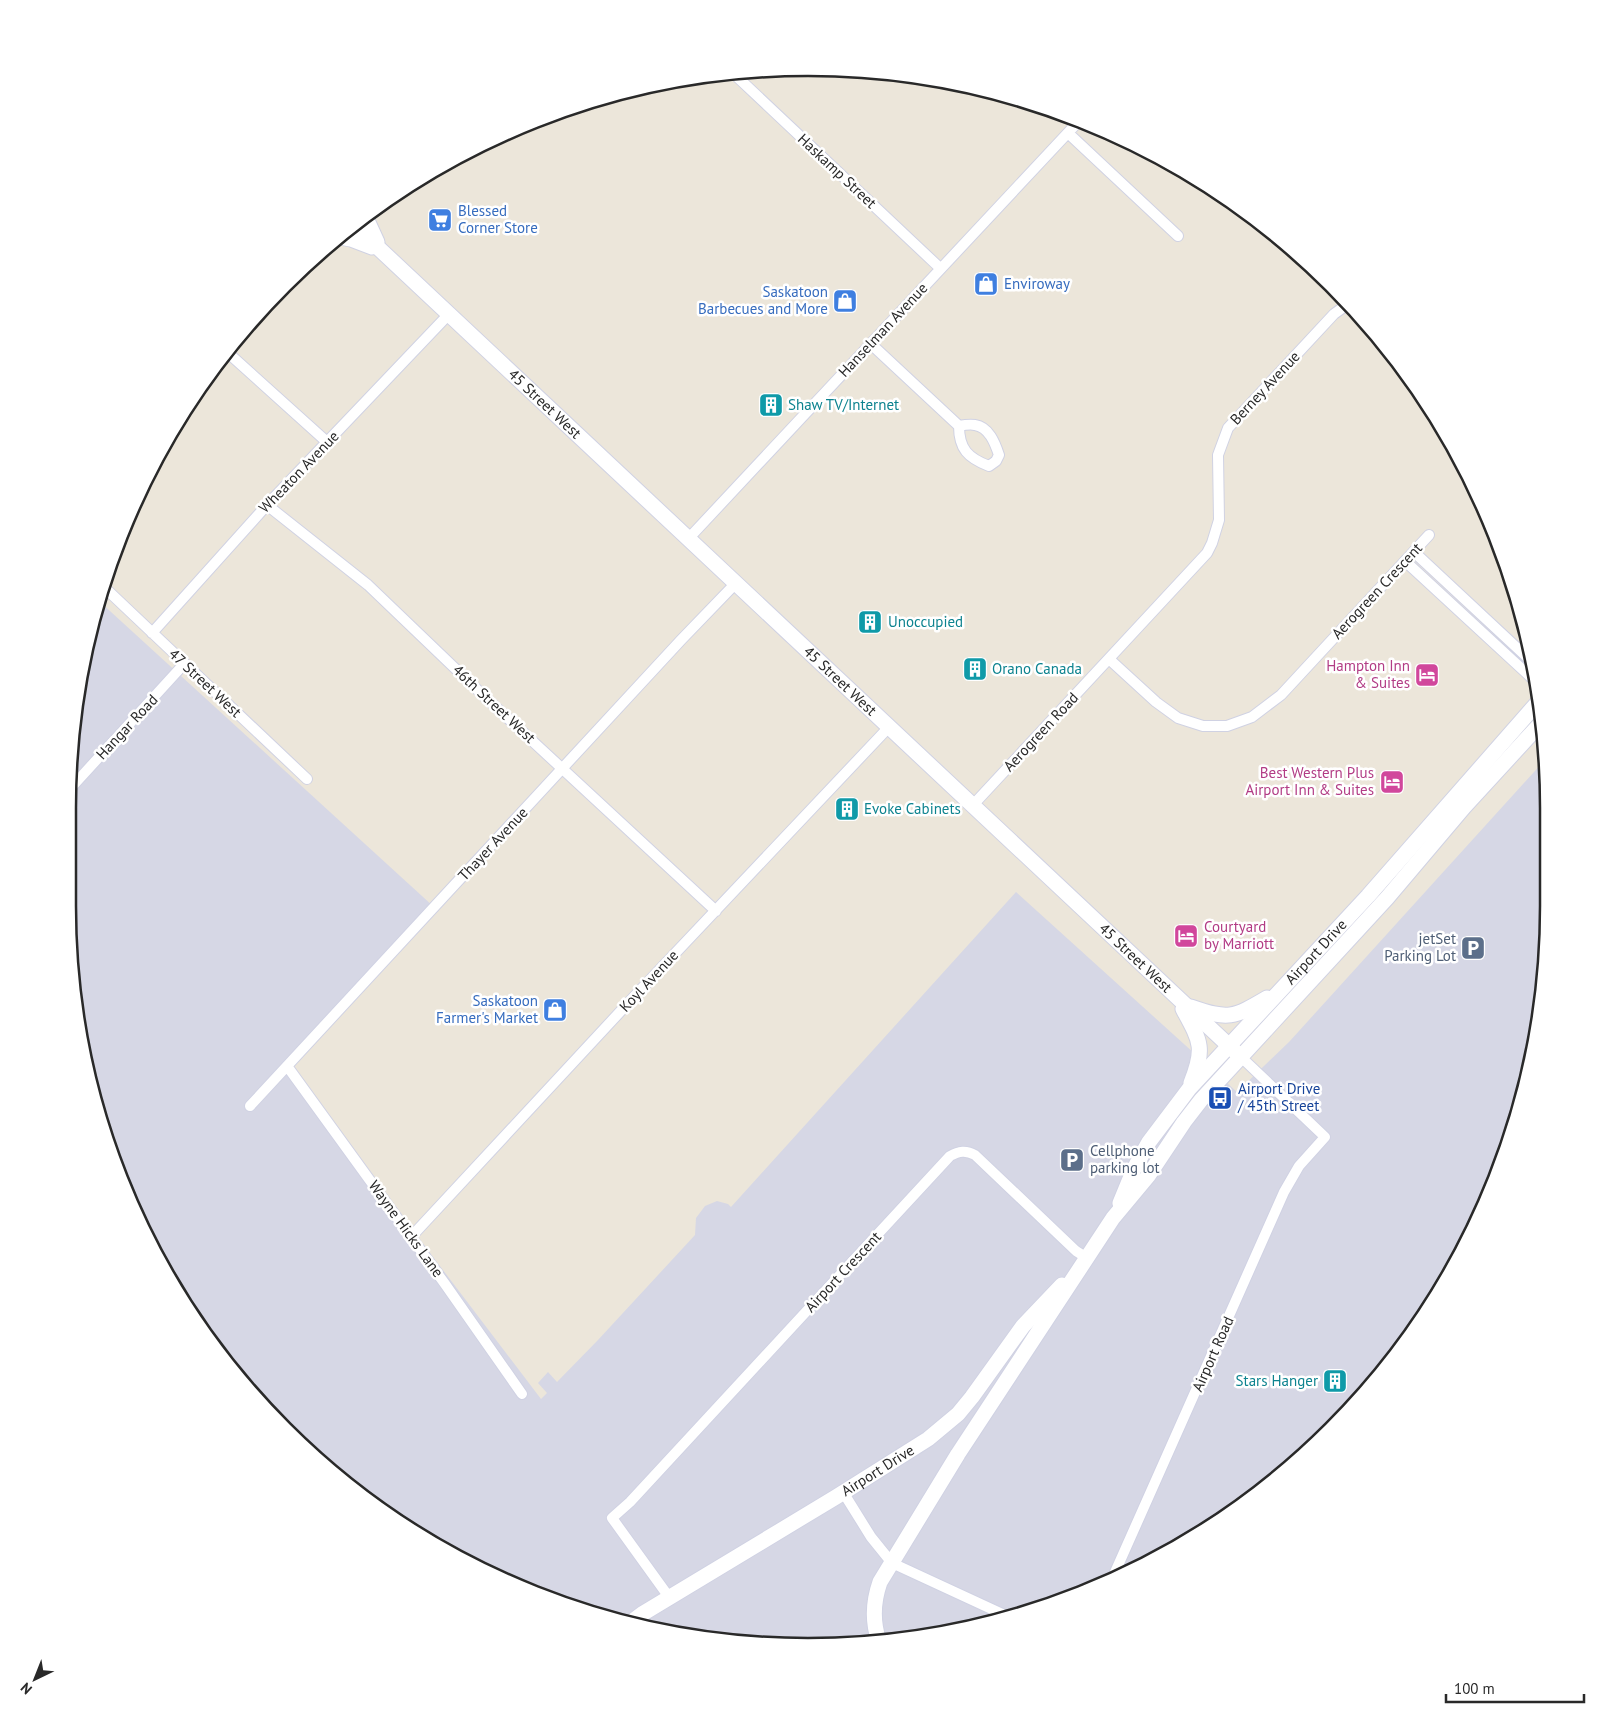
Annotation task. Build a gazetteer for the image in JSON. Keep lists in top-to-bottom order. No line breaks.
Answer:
{"streets":{"main road":["45 Street West","Airport Drive"],"street":["Haskamp Street","Hanselman Avenue","Berney Avenue","Wheaton Avenue","Aerogreen Crescent","47 Street West","46th Street West","Hangar Road","Aerogreen Road","Thayer Avenue","Koyl Avenue","Wayne Hicks Lane","Airport Crescent","Airport Road"]},"crossings":[["Haskamp Street","Hanselman Avenue"],["Hanselman Avenue","45 Street West"],["Berney Avenue","Aerogreen Crescent"],["Berney Avenue","Aerogreen Road"],["45 Street West","Wheaton Avenue"],["45 Street West","Aerogreen Road"],["45 Street West","Thayer Avenue"],["45 Street West","Airport Drive"],["45 Street West","Koyl Avenue"],["45 Street West","Airport Road"],["Wheaton Avenue","47 Street West"],["Wheaton Avenue","46th Street West"],["Aerogreen Crescent","Aerogreen Road"],["47 Street West","Hangar Road"],["46th Street West","Thayer Avenue"],["46th Street West","Koyl Avenue"],["Thayer Avenue","Wayne Hicks Lane"],["Airport Drive","Airport Crescent"],["Koyl Avenue","Wayne Hicks Lane"]],"places":{"supermarket":["Blessed Corner Store"],"shop":["Enviroway","Saskatoon Barbecues and More","Saskatoon Farmer's Market"],"building":["Shaw TV/Internet","Unoccupied","Orano Canada","Evoke Cabinets","Stars Hanger"],"hotel":["Hampton Inn & Suites","Best Western Plus Airport Inn & Suites","Courtyard by Marriott"],"parking":["jetSet Parking Lot","Cellphone parking lot"],"bus stop":["Airport Drive / 45th Street"]},"scale_bar":"100 m","north":"bottom left"}
